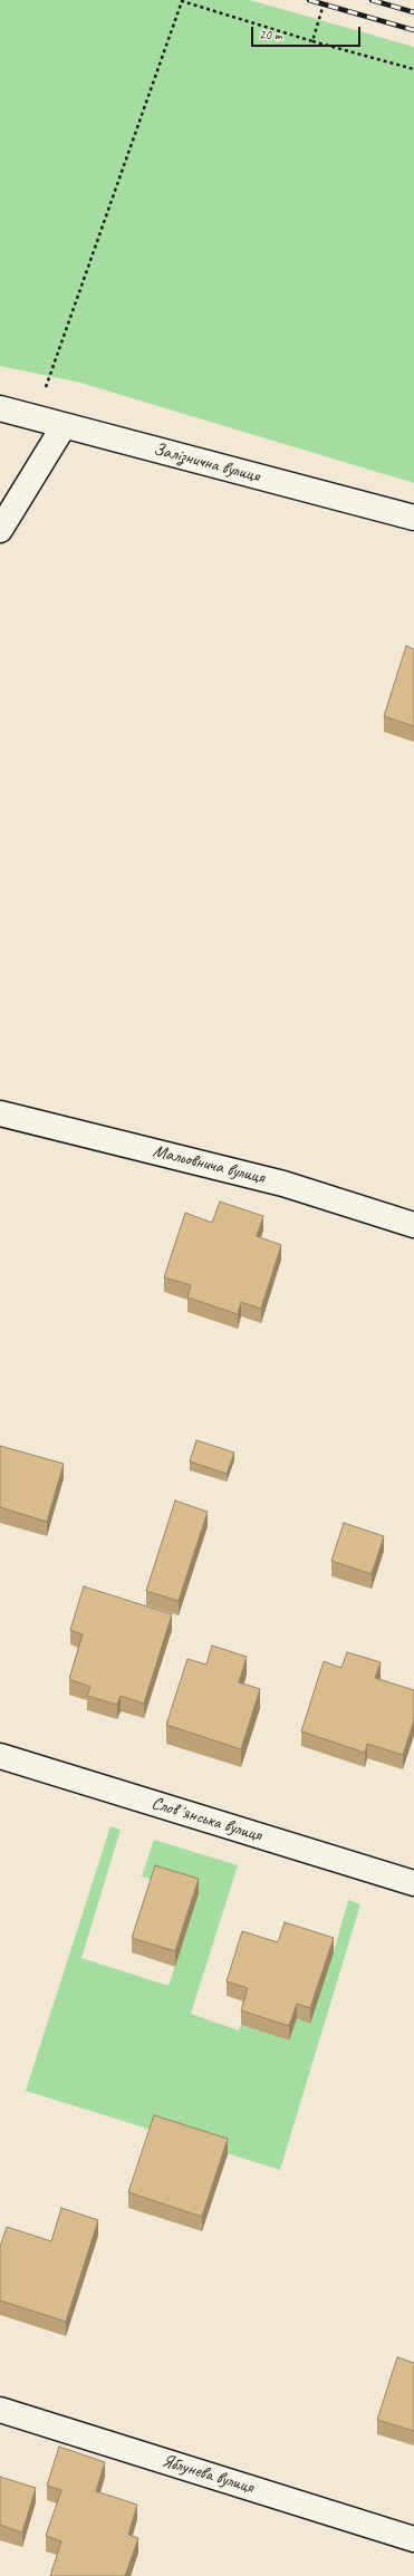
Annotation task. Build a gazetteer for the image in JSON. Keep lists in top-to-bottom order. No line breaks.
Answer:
{"streets":{"street":["Залізнична вулиця","Мальовнича вулиця","Словʼянська вулиця","Яблунева вулиця"]},"scale_bar":"20 m"}
